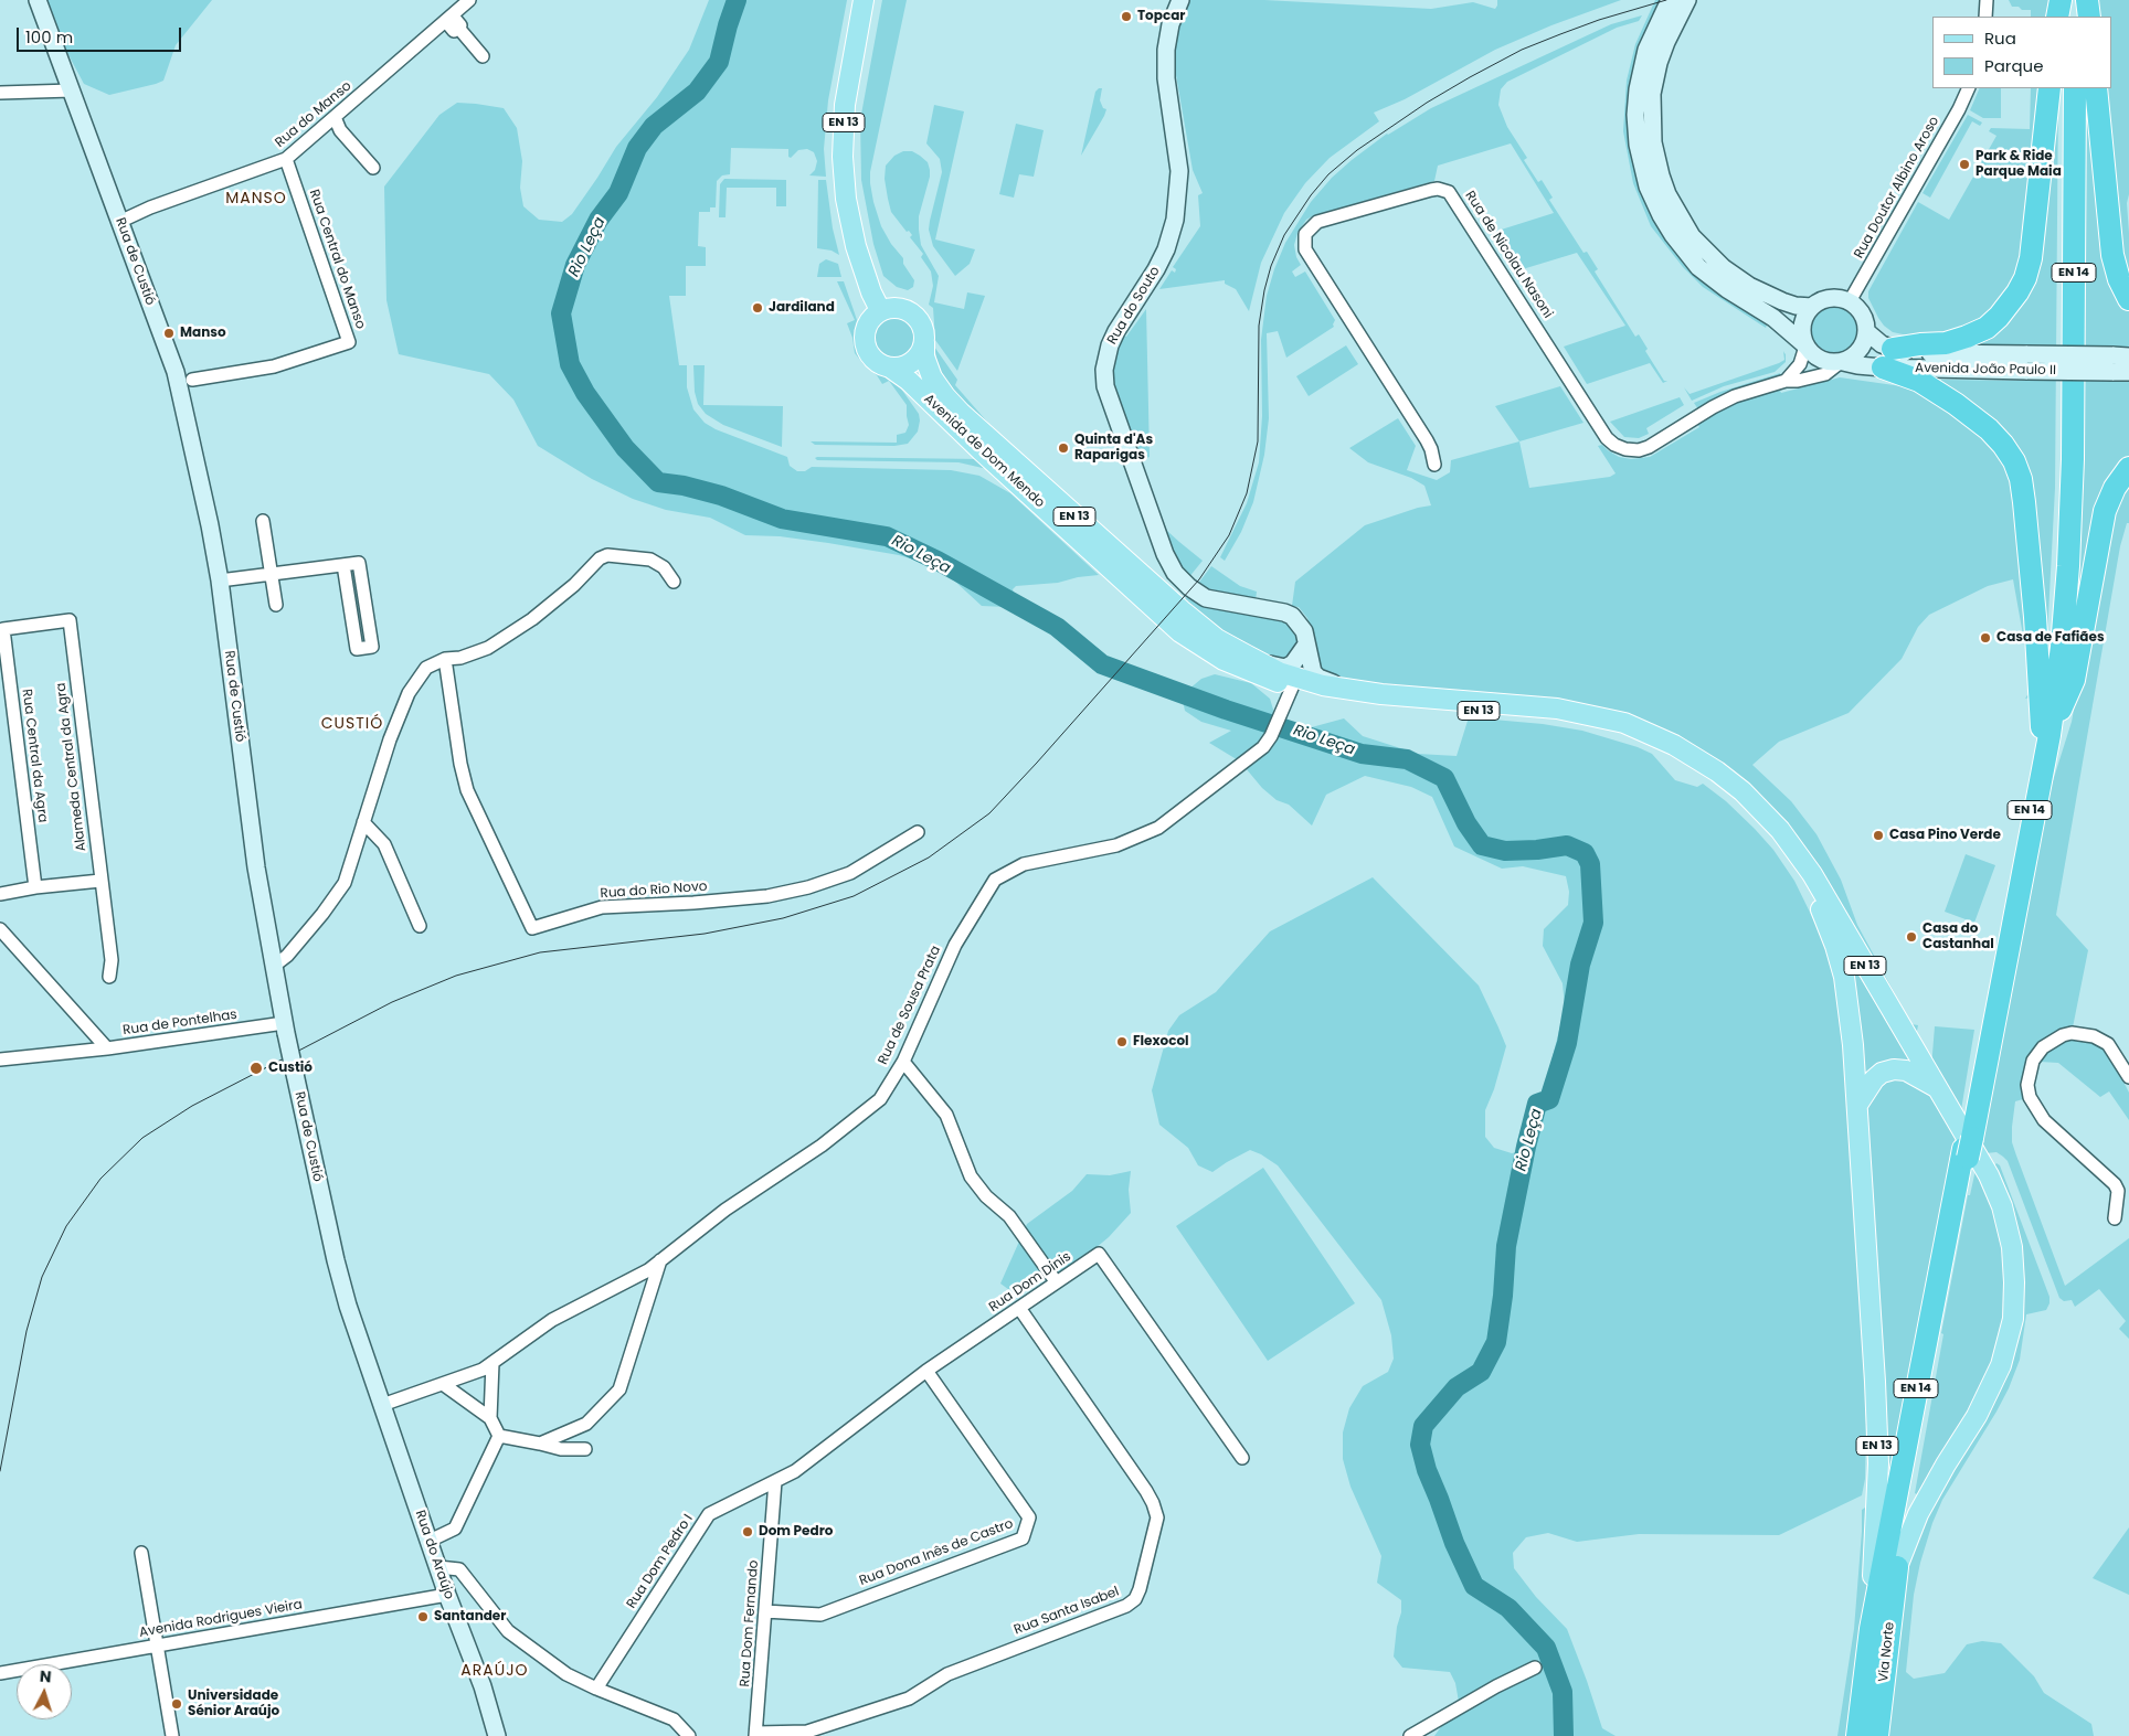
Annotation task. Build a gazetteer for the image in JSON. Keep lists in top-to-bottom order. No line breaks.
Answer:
{"streets":{"highway":["EN 14","Via Norte"],"main road":["EN 13","Rua de Custió","Rua do Souto","Avenida João Paulo II","Avenida de Dom Mendo","Rua do Araújo"],"street":["Rua do Manso","Rua Doutor Albino Aroso","Rua de Nicolau Nasoni","Rua Central do Manso","Rua Central da Agra","Alameda Central da Agra","Rua do Rio Novo","Rua de Sousa Prata","Rua de Pontelhas","Rua Dom Dinis","Rua Dona Inês de Castro","Rua Dom Pedro I","Rua Santa Isabel","Avenida Rodrigues Vieira","Rua Dom Fernando"]},"crossings":[["Rua do Manso","Rua Central do Manso"],["Rua do Manso","Rua de Custió"],["EN 13","EN 14"],["EN 13","Rua do Souto"],["EN 13","Avenida de Dom Mendo"],["EN 13","Rua de Sousa Prata"],["EN 13","Via Norte"],["Rua Doutor Albino Aroso","Rua de Nicolau Nasoni"],["Rua Doutor Albino Aroso","Avenida João Paulo II"],["Rua de Nicolau Nasoni","Avenida João Paulo II"],["Rua de Custió","Rua de Sousa Prata"],["Rua de Custió","Rua de Pontelhas"],["Rua de Custió","Rua do Araújo"],["EN 14","Via Norte"],["Rua do Souto","Avenida de Dom Mendo"],["Avenida de Dom Mendo","Rua de Sousa Prata"],["Rua Central da Agra","Alameda Central da Agra"],["Rua de Sousa Prata","Rua do Araújo"],["Rua Dom Dinis","Rua Dona Inês de Castro"],["Rua Dom Dinis","Rua Dom Pedro I"],["Rua Dom Dinis","Rua Santa Isabel"],["Rua Dom Dinis","Rua Dom Fernando"],["Rua Dona Inês de Castro","Rua Dom Fernando"],["Rua do Araújo","Avenida Rodrigues Vieira"],["Rua Dom Pedro I","Rua Dom Fernando"],["Rua Santa Isabel","Rua Dom Fernando"]],"districts":["MANSO","CUSTIÓ","ARAÚJO"],"water":["Rio Leça"],"places":["Topcar","Park & Ride Parque Maia","Jardiland","Manso","Quinta d'As Raparigas","Casa de Fafiães","Casa Pino Verde","Casa do Castanhal","Flexocol","Custió","Dom Pedro","Santander","Universidade Sénior Araújo"],"legend":["Rua","Parque"],"scale_bar":"100 m","north":"top"}
